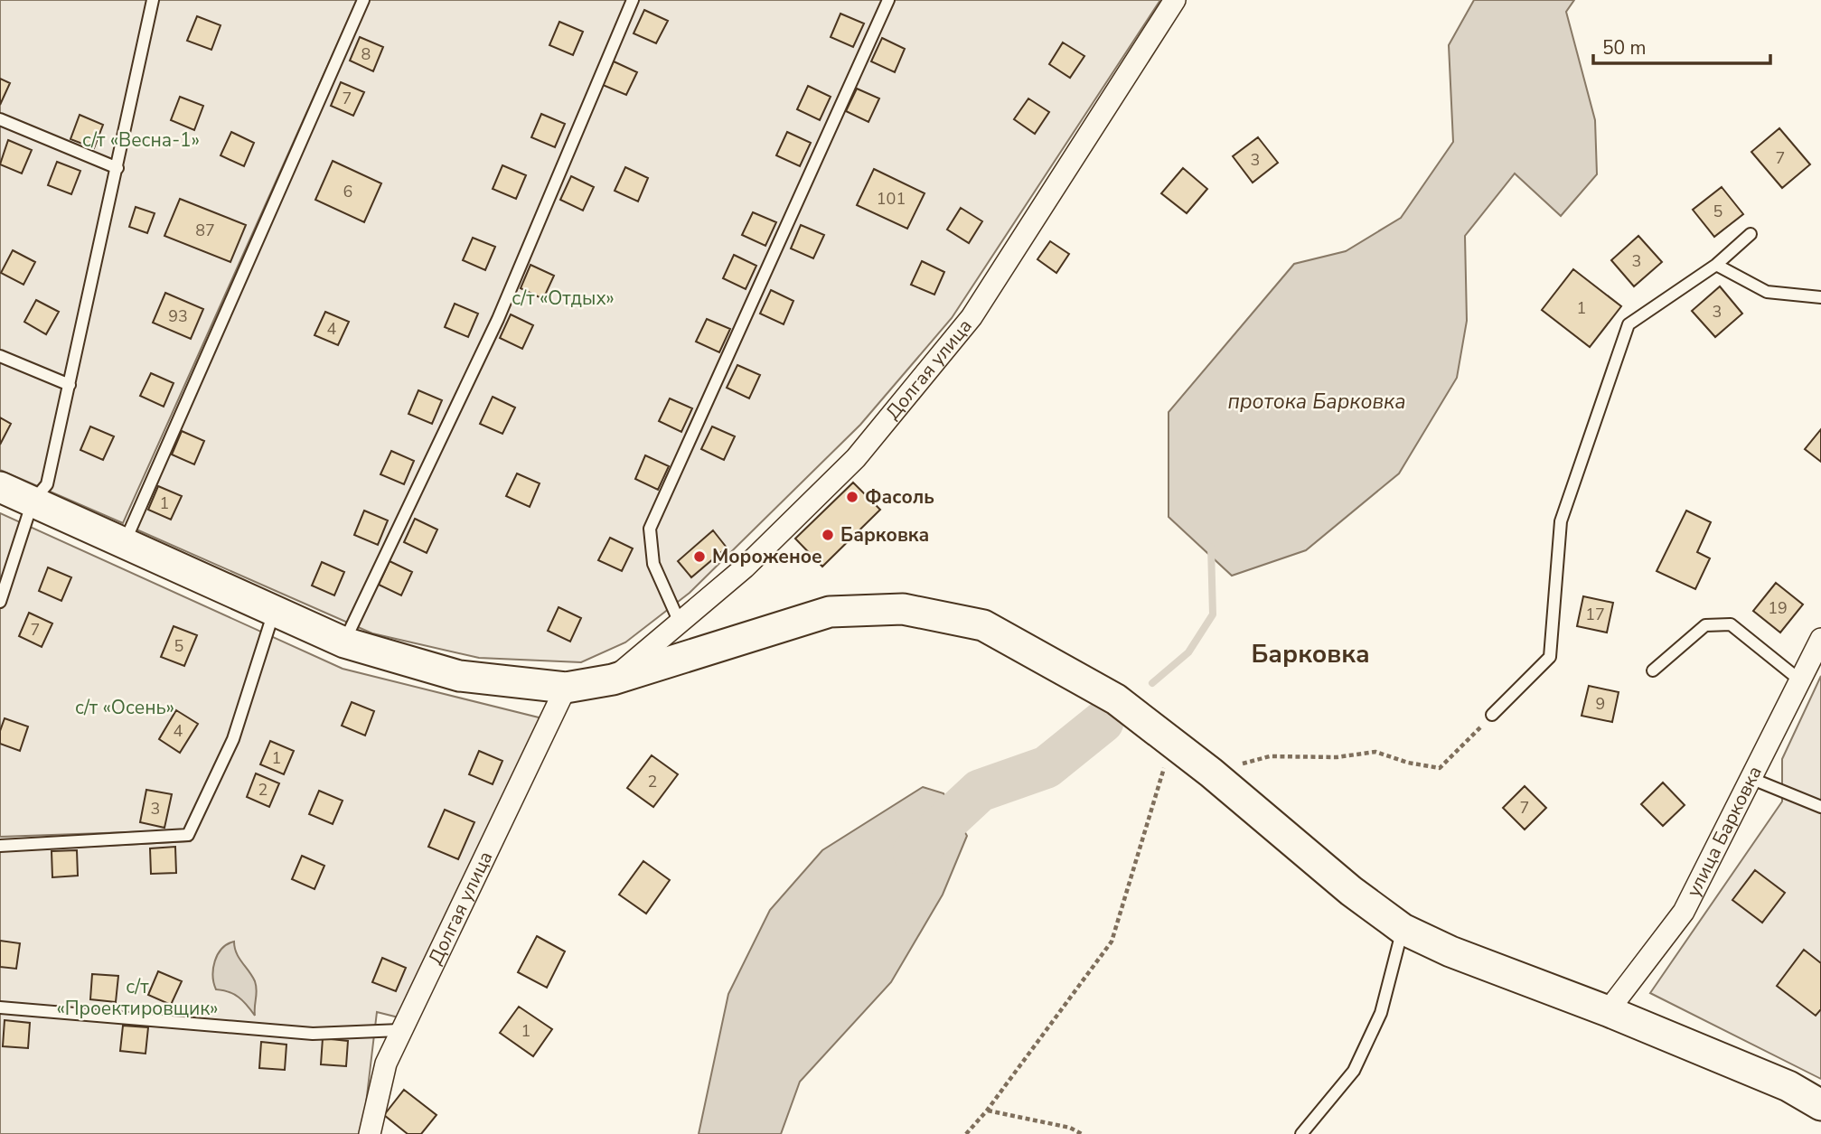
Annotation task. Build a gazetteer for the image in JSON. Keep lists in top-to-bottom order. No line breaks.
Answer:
{"streets":{"street":["Долгая улица","улица Барковка"]},"districts":["Барковка"],"water":["протока Барковка"],"parks":["с/т «Весна-1»","с/т «Отдых»","с/т «Осень»","с/т «Проектировщик»"],"places":["Фасоль","Барковка","Мороженое"],"house_numbers":["8","7","7","3","6","101","5","87","3","1","3","93","4","1","19","17","7","5","9","4","1","2","2","7","3","1"],"scale_bar":"50 m"}
